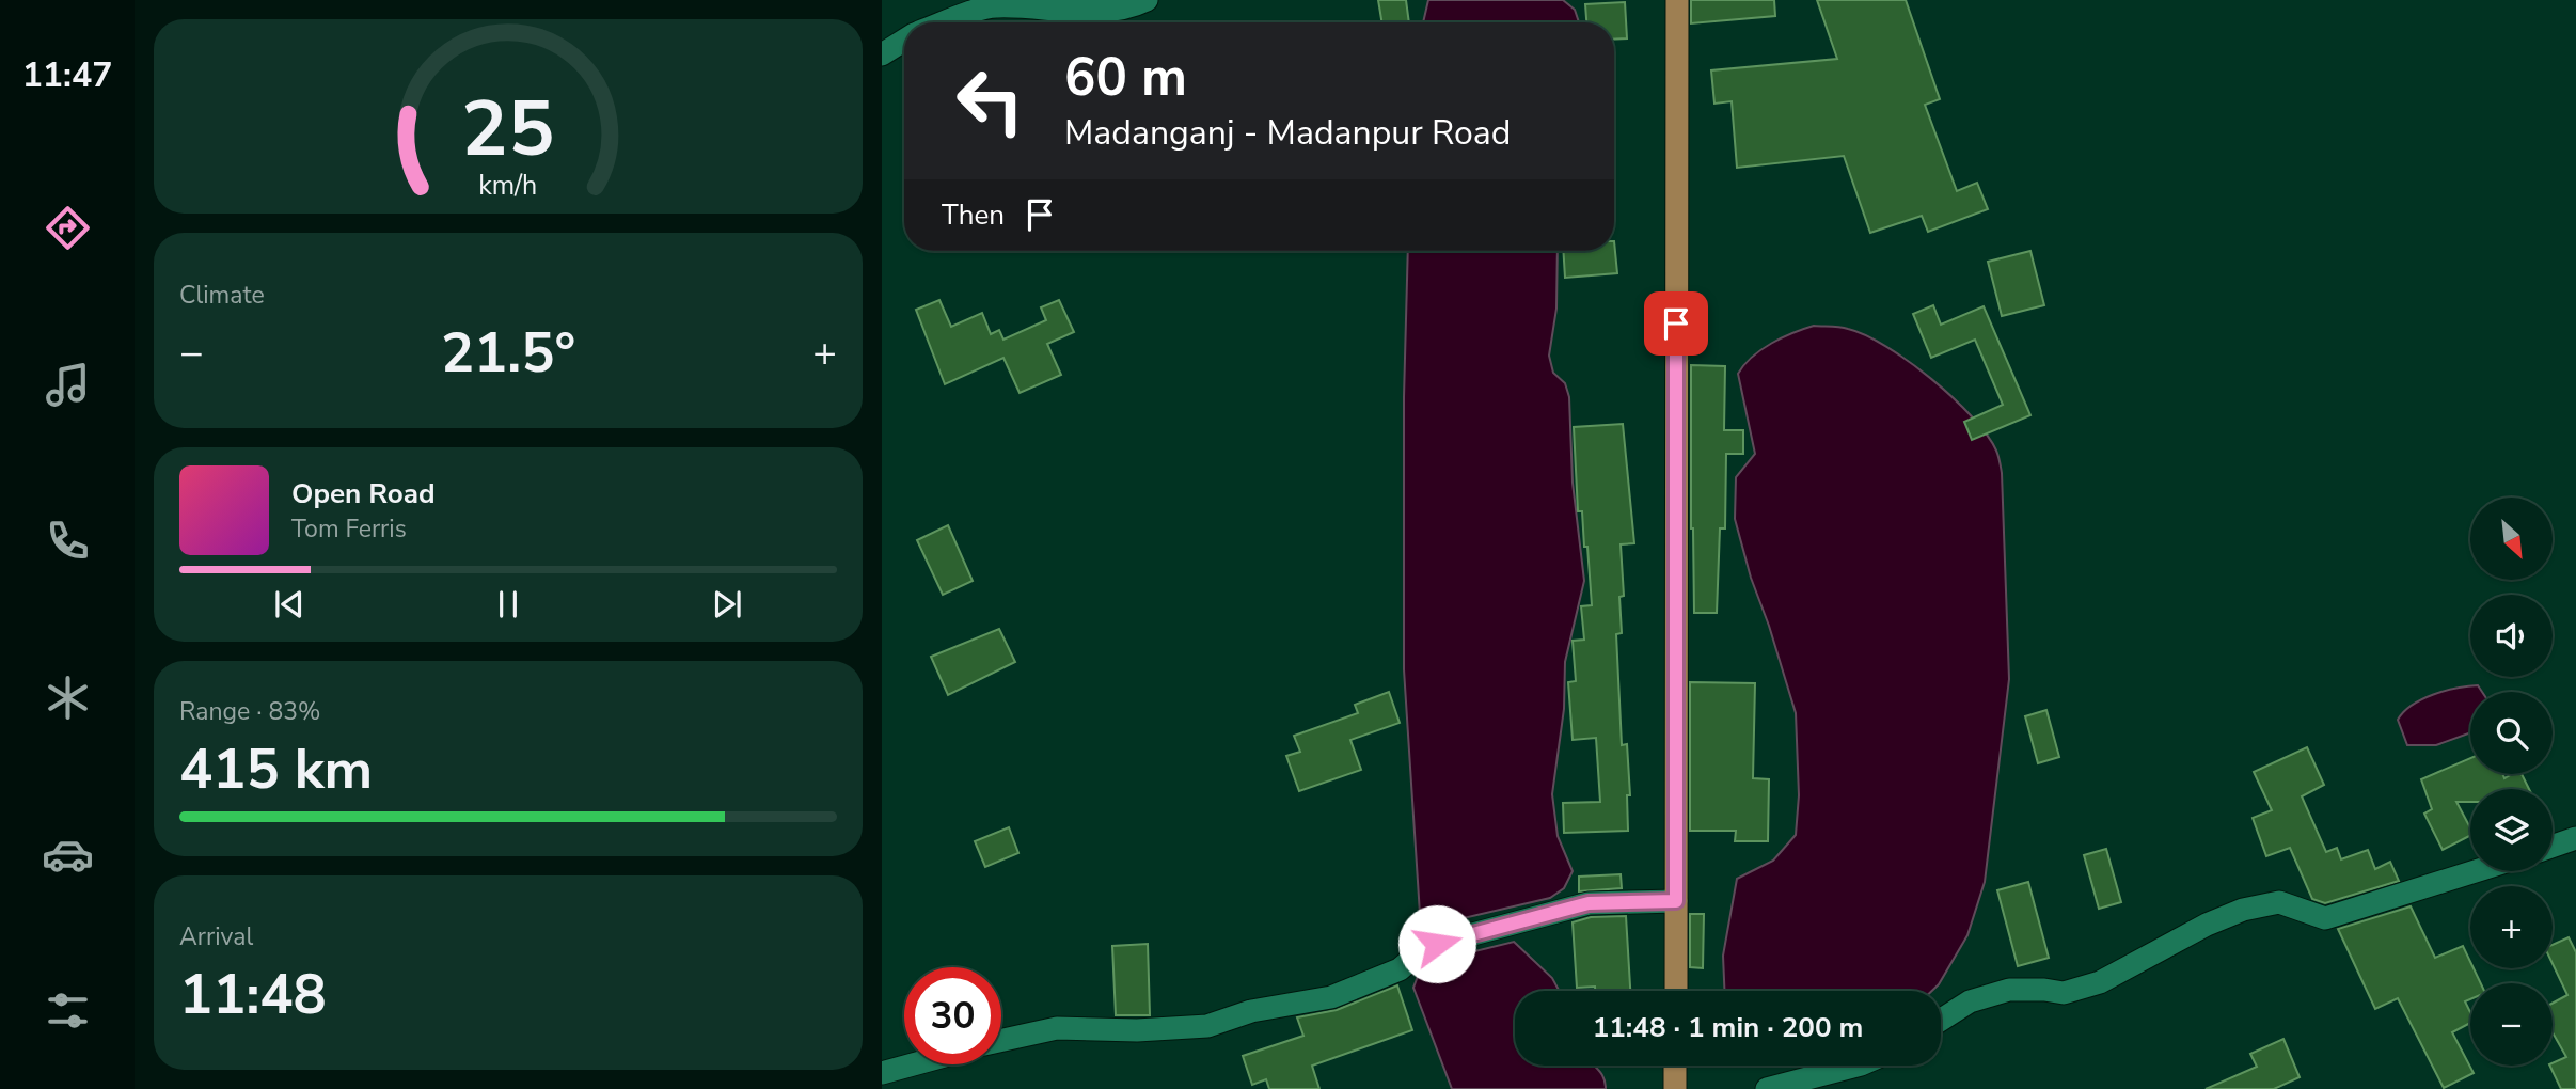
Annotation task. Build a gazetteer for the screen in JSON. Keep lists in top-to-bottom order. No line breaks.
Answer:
{"north":"bottom right","page":{"tabs":"11:47","turn":["60 m","Madanganj - Madanpur Road"],"then":"Then","tile":["Climate",["Range · 83%","415 km"],["Arrival","11:48"]],"heat":["−","21.5°","+"],"song":["Open Road","Tom Ferris"],"map_buttons":["+","−"],"limit":"30","trip":"11:48 · 1 min · 200 m","gauge":["25","km/h"]}}
